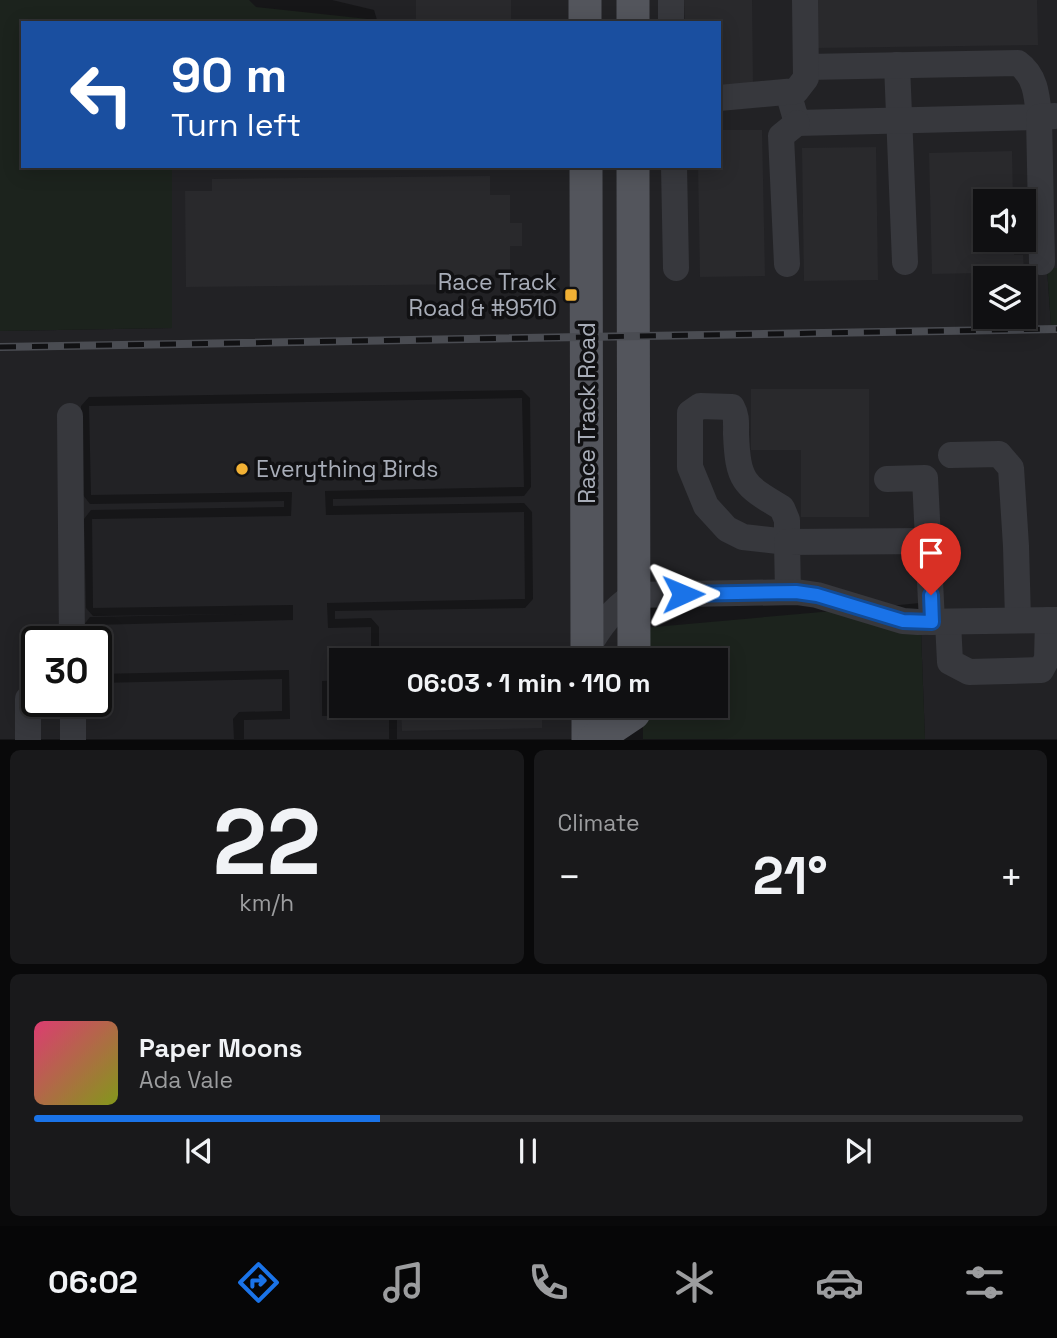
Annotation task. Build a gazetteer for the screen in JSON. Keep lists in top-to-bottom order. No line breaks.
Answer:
{"streets":{"main road":["Race Track Road"]},"places":{"transit":["Race Track Road & #9510"],"other":["Everything Birds"]},"page":{"turn":["90 m","Turn left"],"limit":"30","trip":"06:03 · 1 min · 110 m","tile":[["22","km/h"],"Climate"],"heat":["−","21°","+"],"song":["Paper Moons","Ada Vale"],"tabs":"06:02"}}
